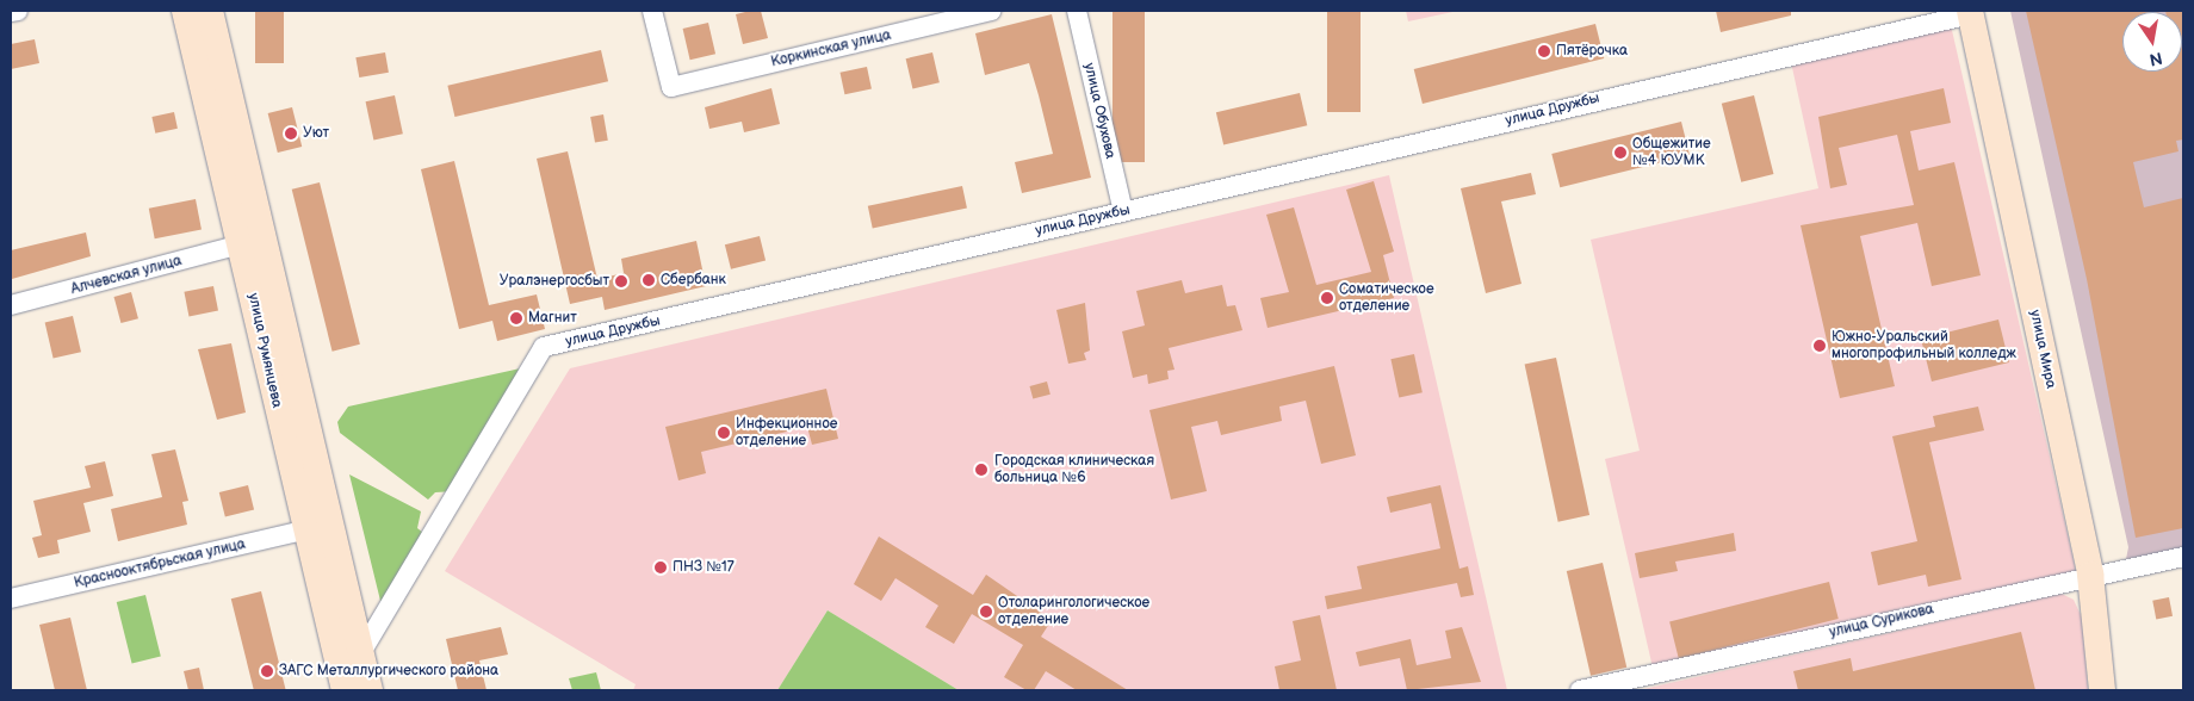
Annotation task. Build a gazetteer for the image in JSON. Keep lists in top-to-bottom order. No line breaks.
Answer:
{"streets":{"main road":["улица Мира","улица Румянцева"],"street":["Коркинская улица","улица Дружбы","улица Обухова","Алчевская улица","Краснооктябрьская улица","улица Сурикова"]},"crossings":[["улица Дружбы","улица Обухова"],["улица Дружбы","улица Мира"],["улица Дружбы","улица Румянцева"],["Алчевская улица","улица Румянцева"],["улица Мира","улица Сурикова"],["улица Румянцева","Краснооктябрьская улица"]],"places":["Пятёрочка","Уют","Общежитие №4 ЮУМК","Сбербанк","Уралэнергосбыт","Соматическое отделение","Магнит","Южно-Уральский многопрофильный колледж","Инфекционное отделение","Городская клиническая больница №6","ПНЗ №17","Отоларингологическое отделение","ЗАГС Металлургического района"],"north":"bottom"}
